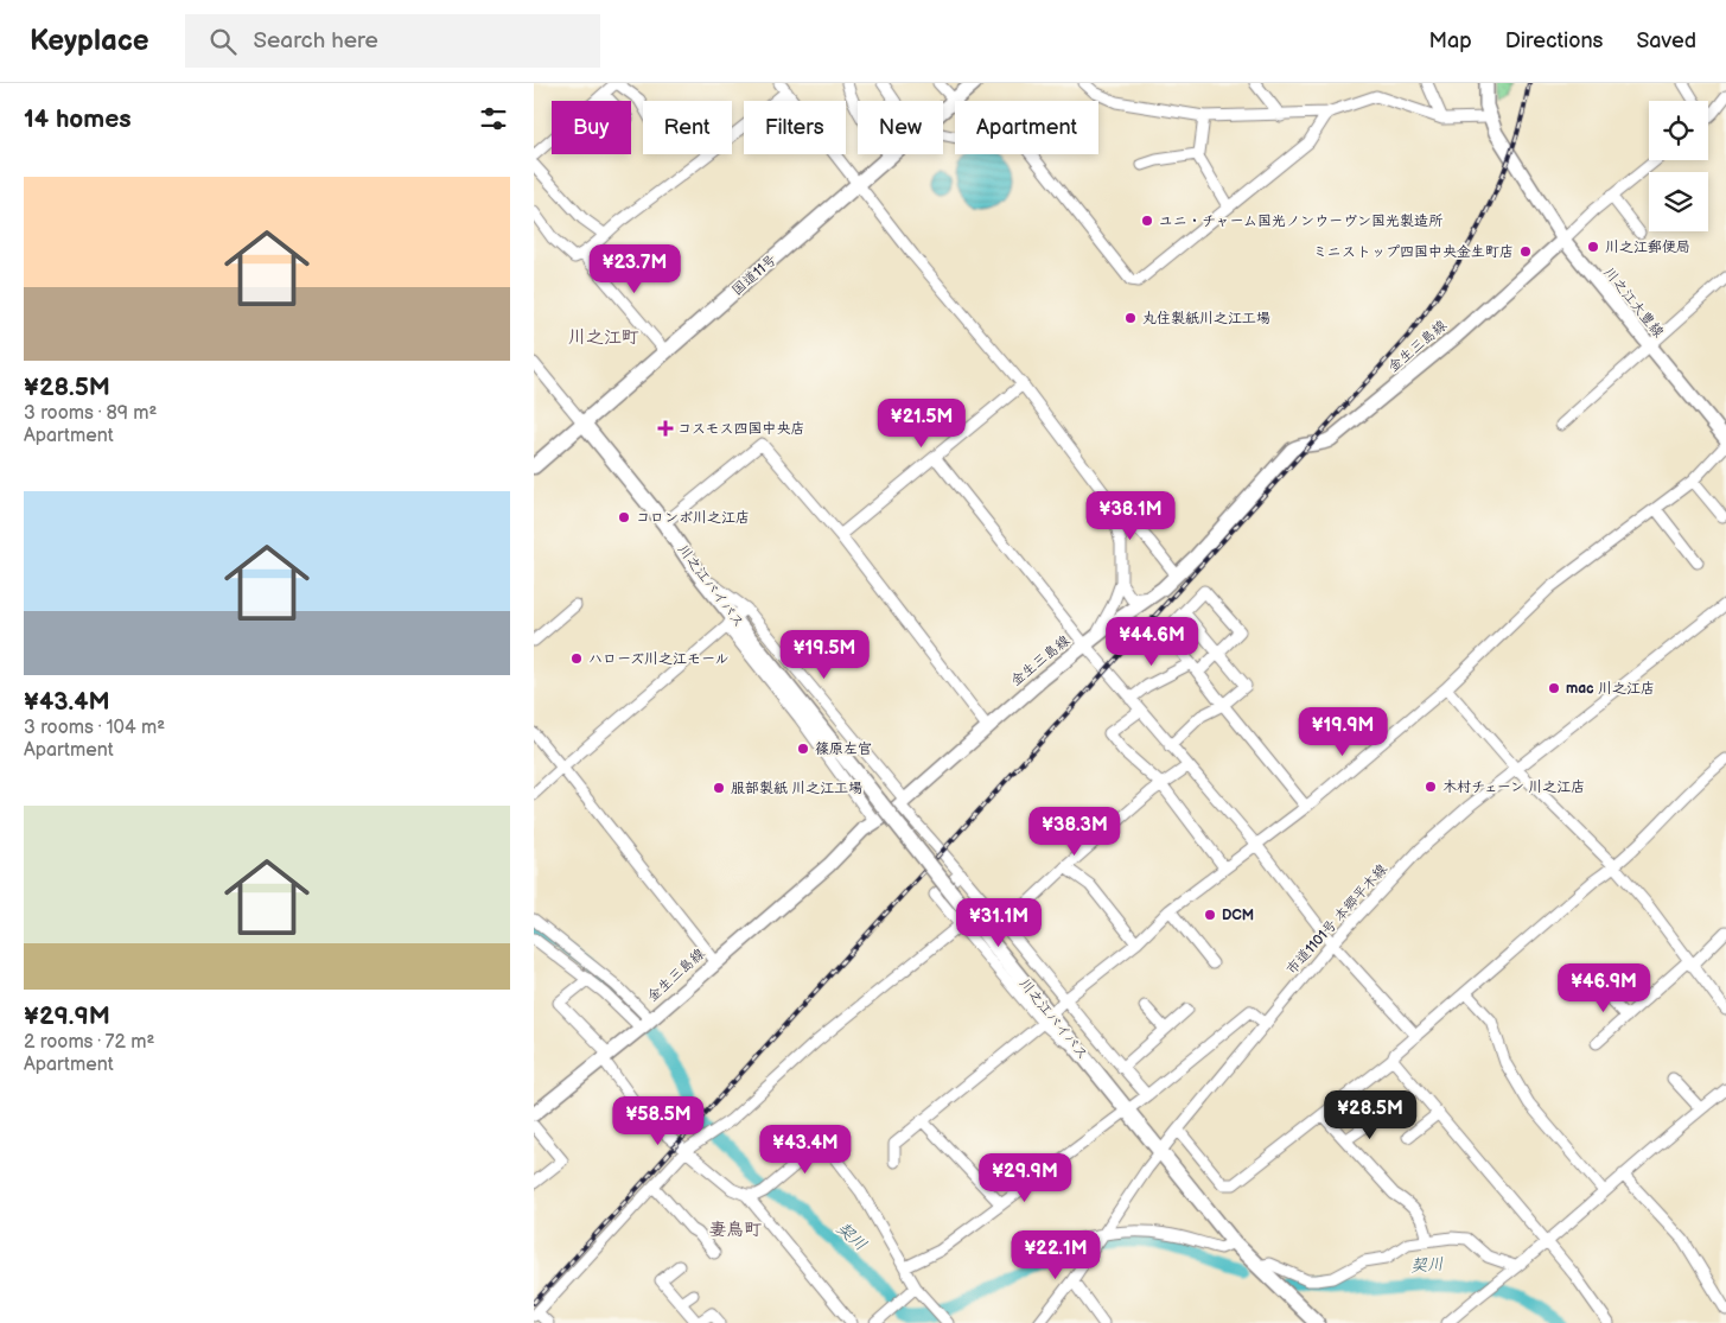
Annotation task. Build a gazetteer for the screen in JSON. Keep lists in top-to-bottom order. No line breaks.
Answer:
{"streets":{"highway":["国道11号","川之江バイパス"],"main road":["川之江大豊線","金生三島線"],"street":["市道1101号 本郷平木線"]},"crossings":[["国道11号","川之江バイパス"],["川之江大豊線","金生三島線"],["川之江バイパス","市道1101号 本郷平木線"]],"districts":["川之江町","妻鳥町"],"water":["契川"],"places":{"other":["ユニ・チャーム国光ノンウーヴン国光製造所","川之江郵便局","ミニストップ四国中央金生町店","丸住製紙川之江工場","コロンボ川之江店","ハローズ川之江モール","mac 川之江店","篠原左官","木村チェーン 川之江店","服部製紙 川之江工場","DCM"],"health":["コスモス四国中央店"]},"page":{"header":"Keyplace","search":"Search here","nav":["Map","Directions","Saved"],"heading":"14 homes","chip":["Buy","Rent","Filters","New","Apartment"],"list":[{"name":"¥28.5M","note":"3 rooms · 89 m² · Apartment"},{"name":"¥43.4M","note":"3 rooms · 104 m² · Apartment"},{"name":"¥29.9M","note":"2 rooms · 72 m² · Apartment"}],"price":["¥23.7M","¥21.5M","¥38.1M","¥44.6M","¥19.5M","¥19.9M","¥38.3M","¥31.1M","¥46.9M","¥28.5M","¥58.5M","¥43.4M","¥29.9M","¥22.1M"]}}
